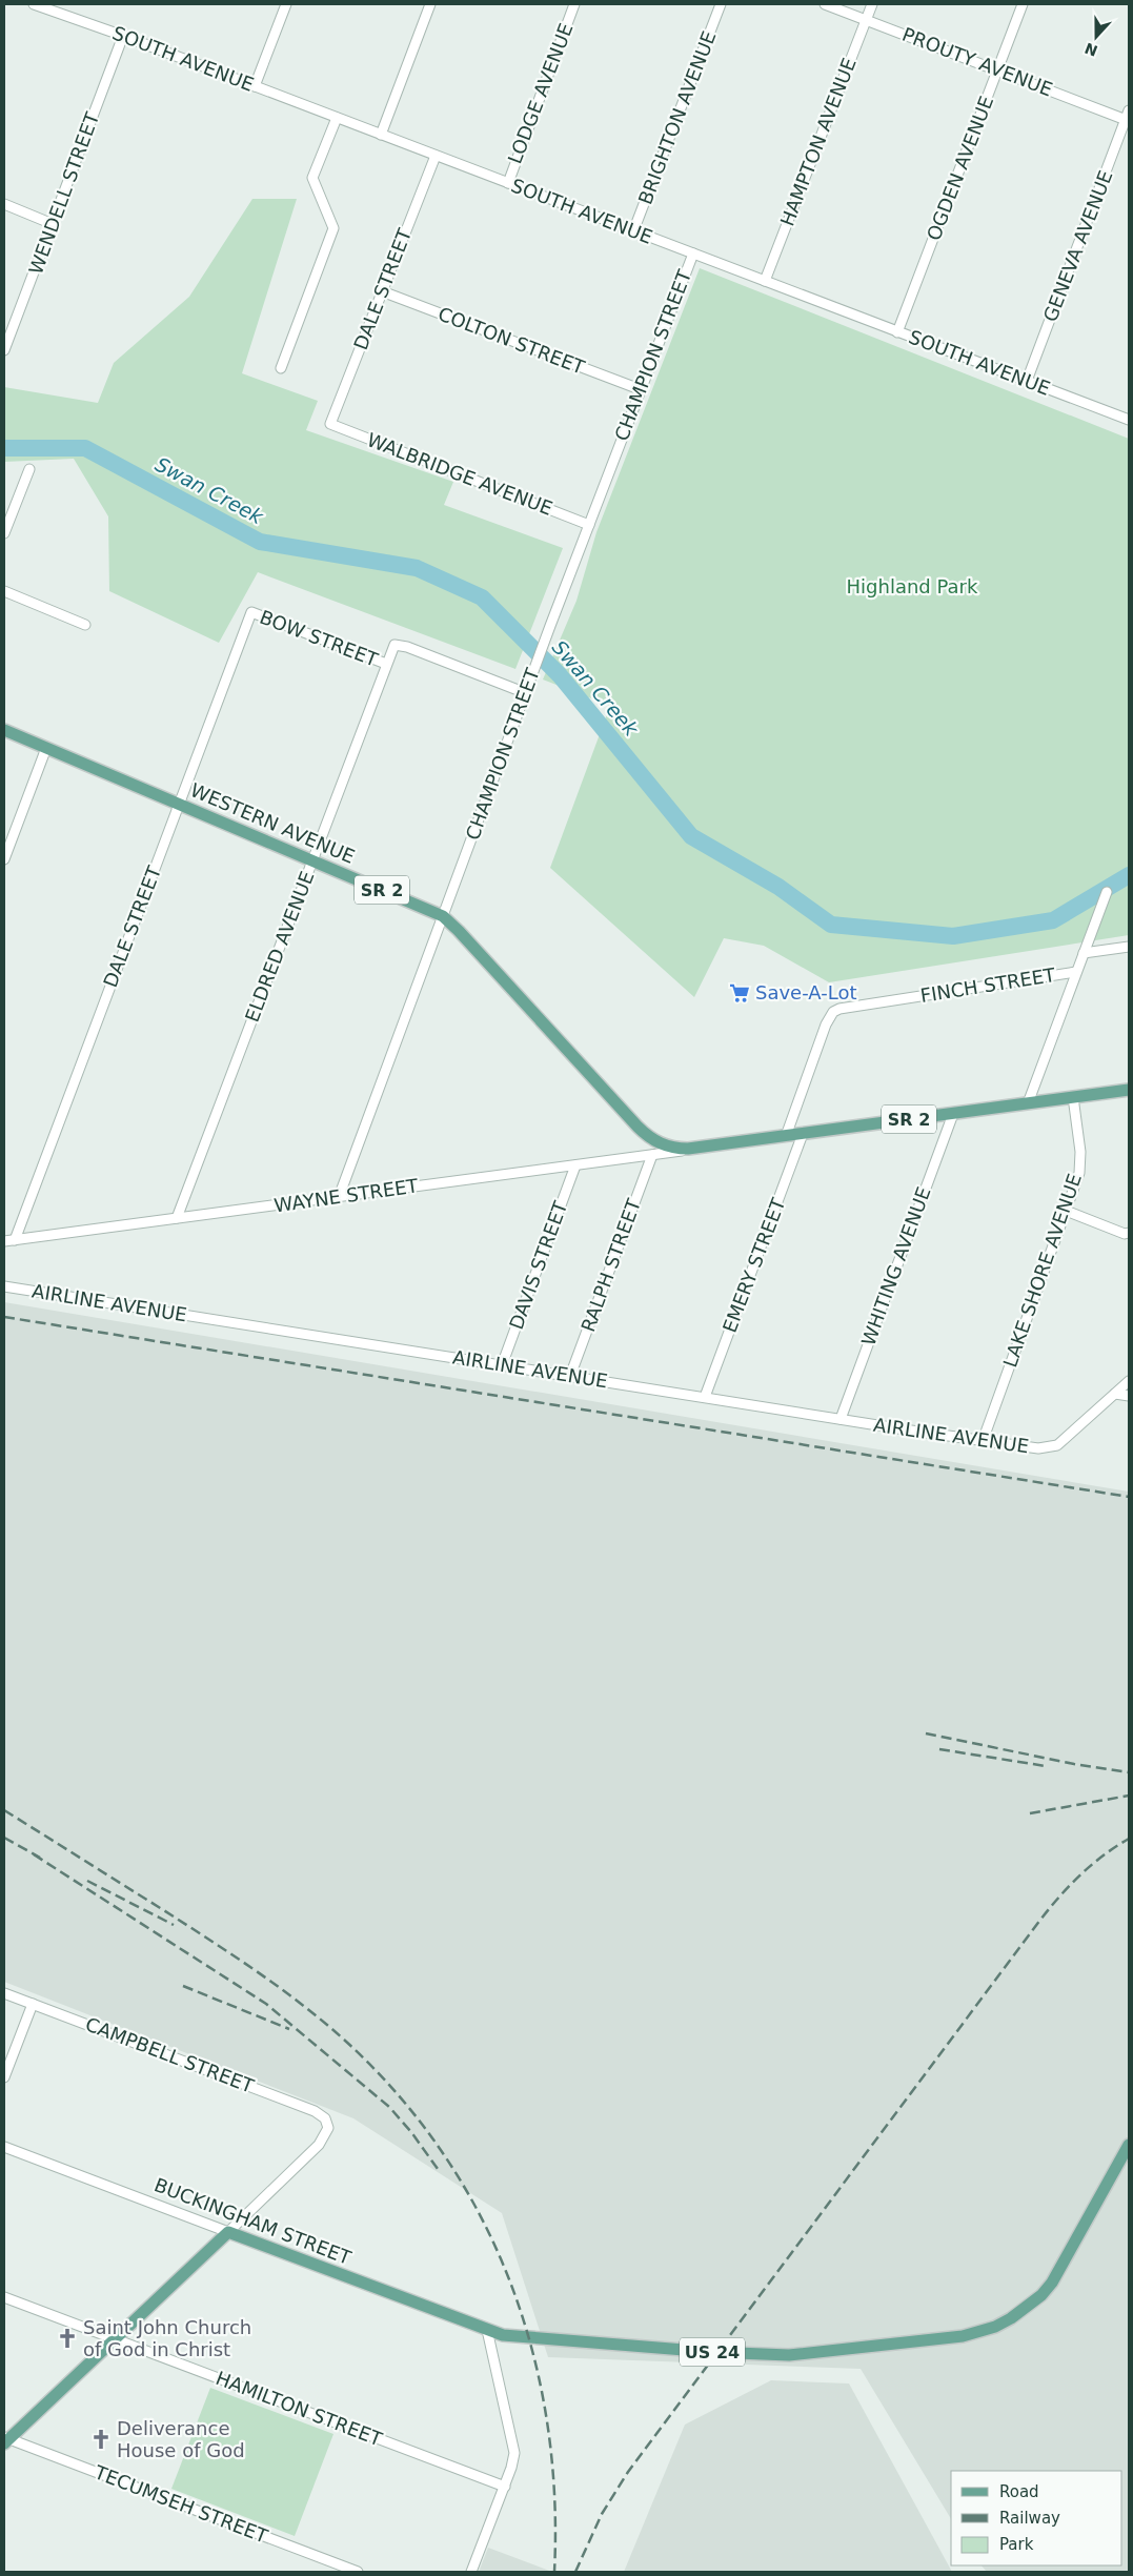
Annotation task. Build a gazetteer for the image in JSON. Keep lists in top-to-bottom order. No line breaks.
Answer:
{"streets":{"main road":["WESTERN AVENUE","SR 2","BUCKINGHAM STREET","US 24"],"street":["SOUTH AVENUE","PROUTY AVENUE","LODGE AVENUE","BRIGHTON AVENUE","HAMPTON AVENUE","OGDEN AVENUE","WENDELL STREET","GENEVA AVENUE","DALE STREET","COLTON STREET","CHAMPION STREET","WALBRIDGE AVENUE","BOW STREET","ELDRED AVENUE","FINCH STREET","WAYNE STREET","DAVIS STREET","RALPH STREET","EMERY STREET","WHITING AVENUE","LAKE SHORE AVENUE","AIRLINE AVENUE","CAMPBELL STREET","HAMILTON STREET","TECUMSEH STREET"]},"crossings":[["SOUTH AVENUE","LODGE AVENUE"],["SOUTH AVENUE","BRIGHTON AVENUE"],["SOUTH AVENUE","HAMPTON AVENUE"],["SOUTH AVENUE","OGDEN AVENUE"],["SOUTH AVENUE","WENDELL STREET"],["SOUTH AVENUE","GENEVA AVENUE"],["SOUTH AVENUE","DALE STREET"],["SOUTH AVENUE","CHAMPION STREET"],["PROUTY AVENUE","HAMPTON AVENUE"],["PROUTY AVENUE","OGDEN AVENUE"],["PROUTY AVENUE","GENEVA AVENUE"],["DALE STREET","COLTON STREET"],["DALE STREET","WALBRIDGE AVENUE"],["DALE STREET","BOW STREET"],["DALE STREET","WESTERN AVENUE"],["DALE STREET","WAYNE STREET"],["COLTON STREET","CHAMPION STREET"],["CHAMPION STREET","WALBRIDGE AVENUE"],["CHAMPION STREET","BOW STREET"],["CHAMPION STREET","WESTERN AVENUE"],["CHAMPION STREET","WAYNE STREET"],["BOW STREET","ELDRED AVENUE"],["WESTERN AVENUE","SR 2"],["WESTERN AVENUE","ELDRED AVENUE"],["WESTERN AVENUE","WAYNE STREET"],["SR 2","FINCH STREET"],["SR 2","WAYNE STREET"],["SR 2","EMERY STREET"],["SR 2","WHITING AVENUE"],["SR 2","LAKE SHORE AVENUE"],["ELDRED AVENUE","WAYNE STREET"],["WAYNE STREET","DAVIS STREET"],["WAYNE STREET","RALPH STREET"],["DAVIS STREET","AIRLINE AVENUE"],["RALPH STREET","AIRLINE AVENUE"],["EMERY STREET","AIRLINE AVENUE"],["WHITING AVENUE","AIRLINE AVENUE"],["LAKE SHORE AVENUE","AIRLINE AVENUE"],["CAMPBELL STREET","BUCKINGHAM STREET"],["BUCKINGHAM STREET","US 24"]],"water":["Swan Creek"],"parks":["Highland Park"],"places":{"supermarket":["Save-A-Lot"],"church":["Saint John Church of God in Christ","Deliverance House of God"]},"legend":["Road","Railway","Park"],"north":"bottom"}
